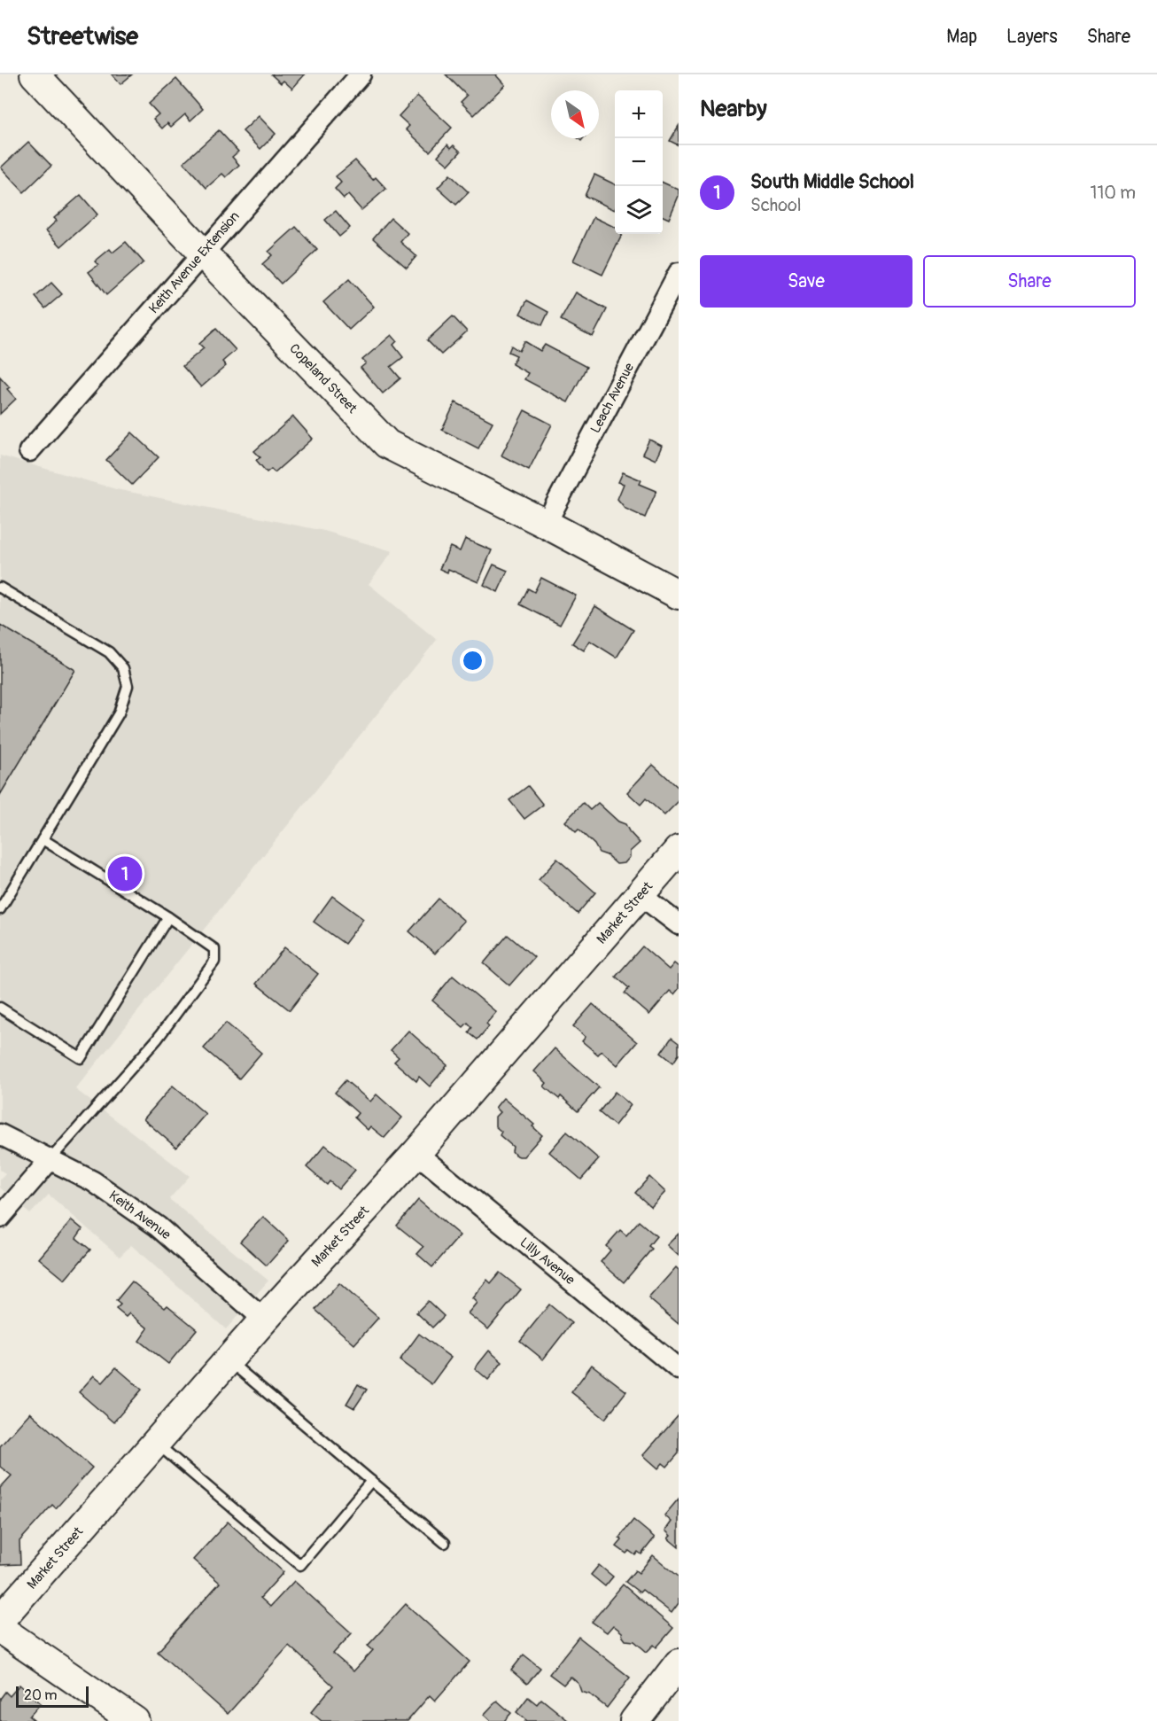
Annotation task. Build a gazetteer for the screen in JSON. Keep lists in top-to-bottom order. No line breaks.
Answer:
{"streets":{"main road":["Copeland Street","Market Street"],"street":["Keith Avenue Extension","Leach Avenue","Keith Avenue","Lilly Avenue"]},"crossings":[["Keith Avenue Extension","Copeland Street"],["Copeland Street","Leach Avenue"],["Market Street","Keith Avenue"],["Market Street","Lilly Avenue"]],"scale_bar":"20 m","north":"bottom right","page":{"header":"Streetwise","nav":["Map","Layers","Share"],"heading":"Nearby","map_buttons":["+","−"],"list":[{"mark":"1","name":"South Middle School","note":"School","value":"110 m"}],"buttons":["Save","Share"],"pins":"1","scale":"20 m"}}
